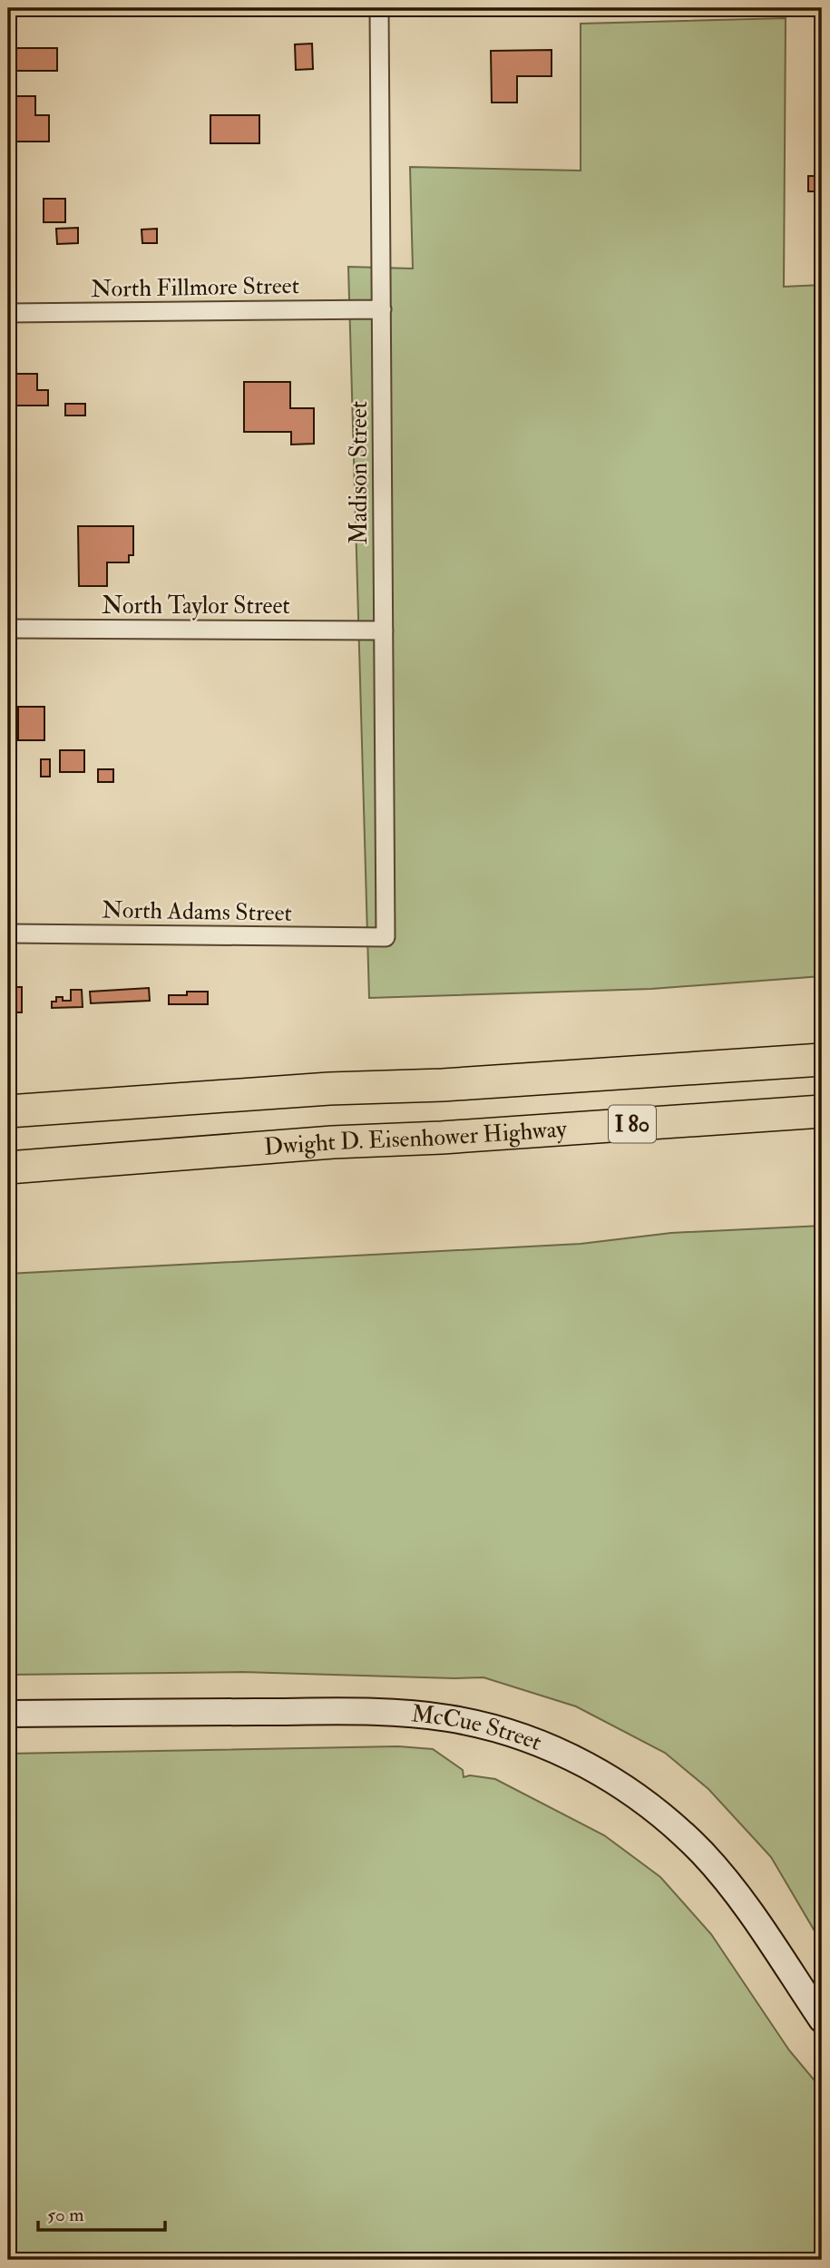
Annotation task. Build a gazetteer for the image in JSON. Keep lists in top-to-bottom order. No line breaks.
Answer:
{"streets":{"highway":["I 80","Dwight D. Eisenhower Highway"],"main road":["McCue Street"],"street":["North Fillmore Street","Madison Street","North Taylor Street","North Adams Street"]},"crossings":[["North Fillmore Street","Madison Street"],["Madison Street","North Taylor Street"],["Madison Street","North Adams Street"]],"scale_bar":"50 m"}
